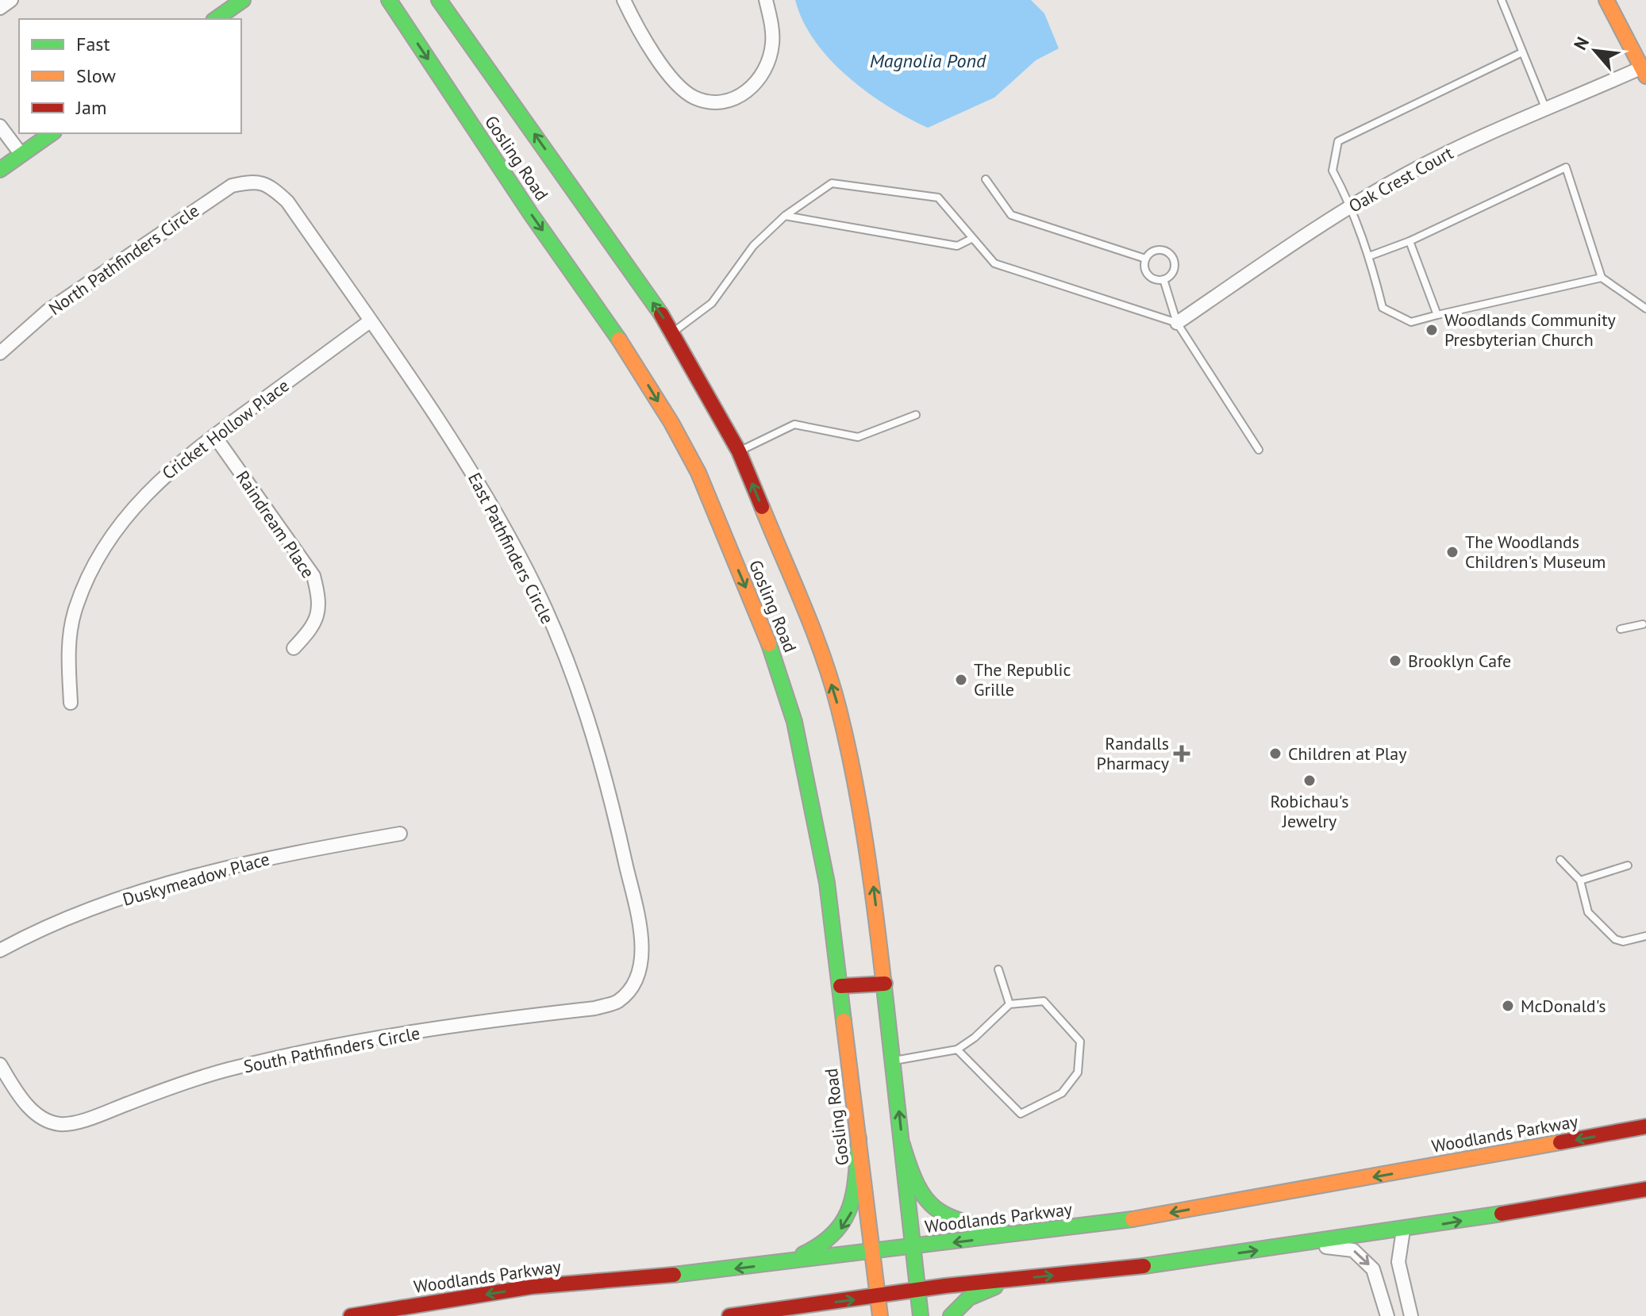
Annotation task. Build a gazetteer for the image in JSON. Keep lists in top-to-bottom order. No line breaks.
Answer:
{"streets":{"main road":["Gosling Road","Woodlands Parkway"],"street":["Oak Crest Court","North Pathfinders Circle","Cricket Hollow Place","Raindream Place","East Pathfinders Circle","Duskymeadow Place","South Pathfinders Circle"]},"crossings":[["Gosling Road","Woodlands Parkway"],["North Pathfinders Circle","East Pathfinders Circle"],["Cricket Hollow Place","Raindream Place"],["Cricket Hollow Place","East Pathfinders Circle"],["East Pathfinders Circle","South Pathfinders Circle"]],"water":["Magnolia Pond"],"places":{"other":["Woodlands Community Presbyterian Church","The Woodlands Children's Museum","Brooklyn Cafe","The Republic Grille","Children at Play","Robichau's Jewelry","McDonald's"],"health":["Randalls Pharmacy"]},"legend":["Fast","Slow","Jam"],"north":"top left"}
